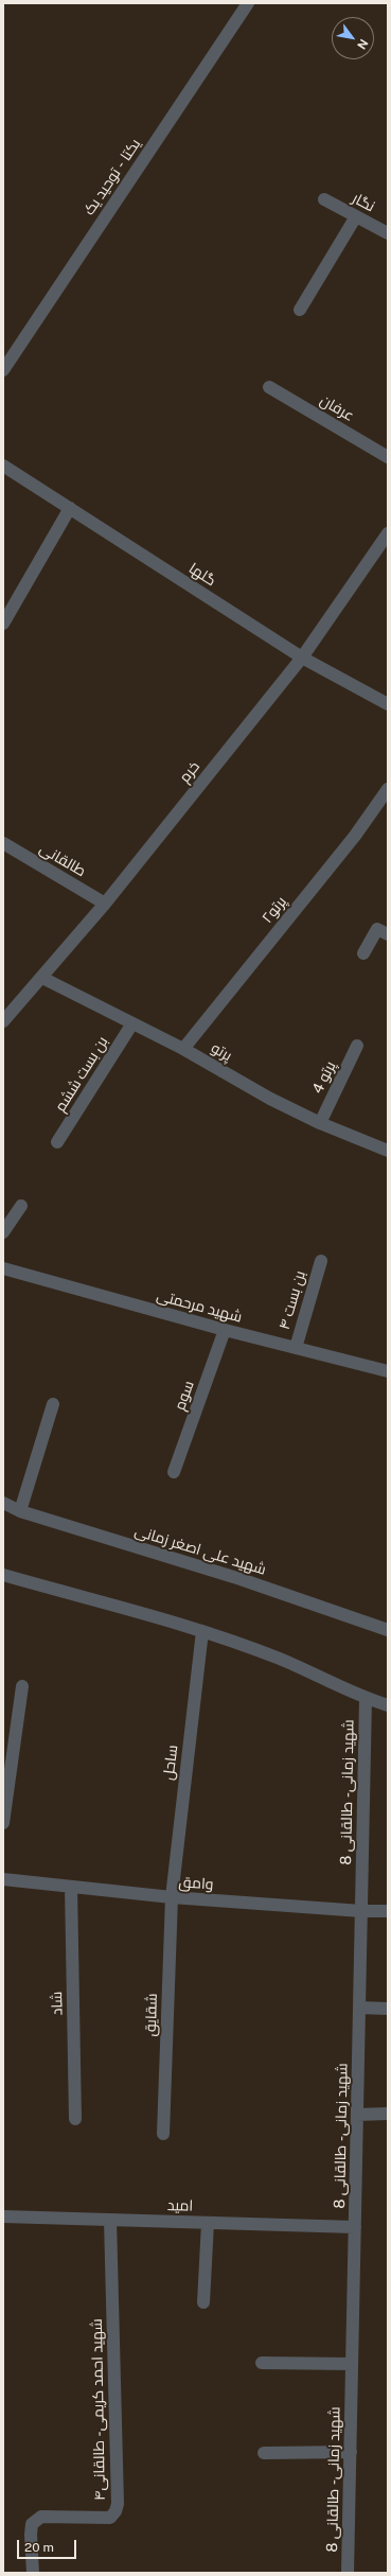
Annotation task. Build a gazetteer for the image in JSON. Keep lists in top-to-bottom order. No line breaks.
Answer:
{"streets":{"street":["یکتا - توحید یک","نگار","عرفان","گلها","خرم","طالقانی","پرتو۲","پرتو","بن بست ششم","پرتو 4","بن بست ۴","شهید مرحمتی","سوم","شهید علی اصغر زمانی","ساحل","شهید زمانی- طالقانی 8","وامق","شاد","شقایق","امید","شهید احمد کریمی- طالقانی۴"]},"crossings":[["گلها","خرم"],["خرم","طالقانی"],["خرم","پرتو"],["پرتو۲","پرتو"],["پرتو","بن بست ششم"],["پرتو","پرتو 4"],["بن بست ۴","شهید مرحمتی"],["شهید مرحمتی","سوم"],["ساحل","وامق"],["ساحل","شقایق"],["شهید زمانی- طالقانی 8","وامق"],["شهید زمانی- طالقانی 8","امید"],["وامق","شاد"],["وامق","شقایق"],["امید","شهید احمد کریمی- طالقانی۴"]],"scale_bar":"20 m","north":"bottom right"}
